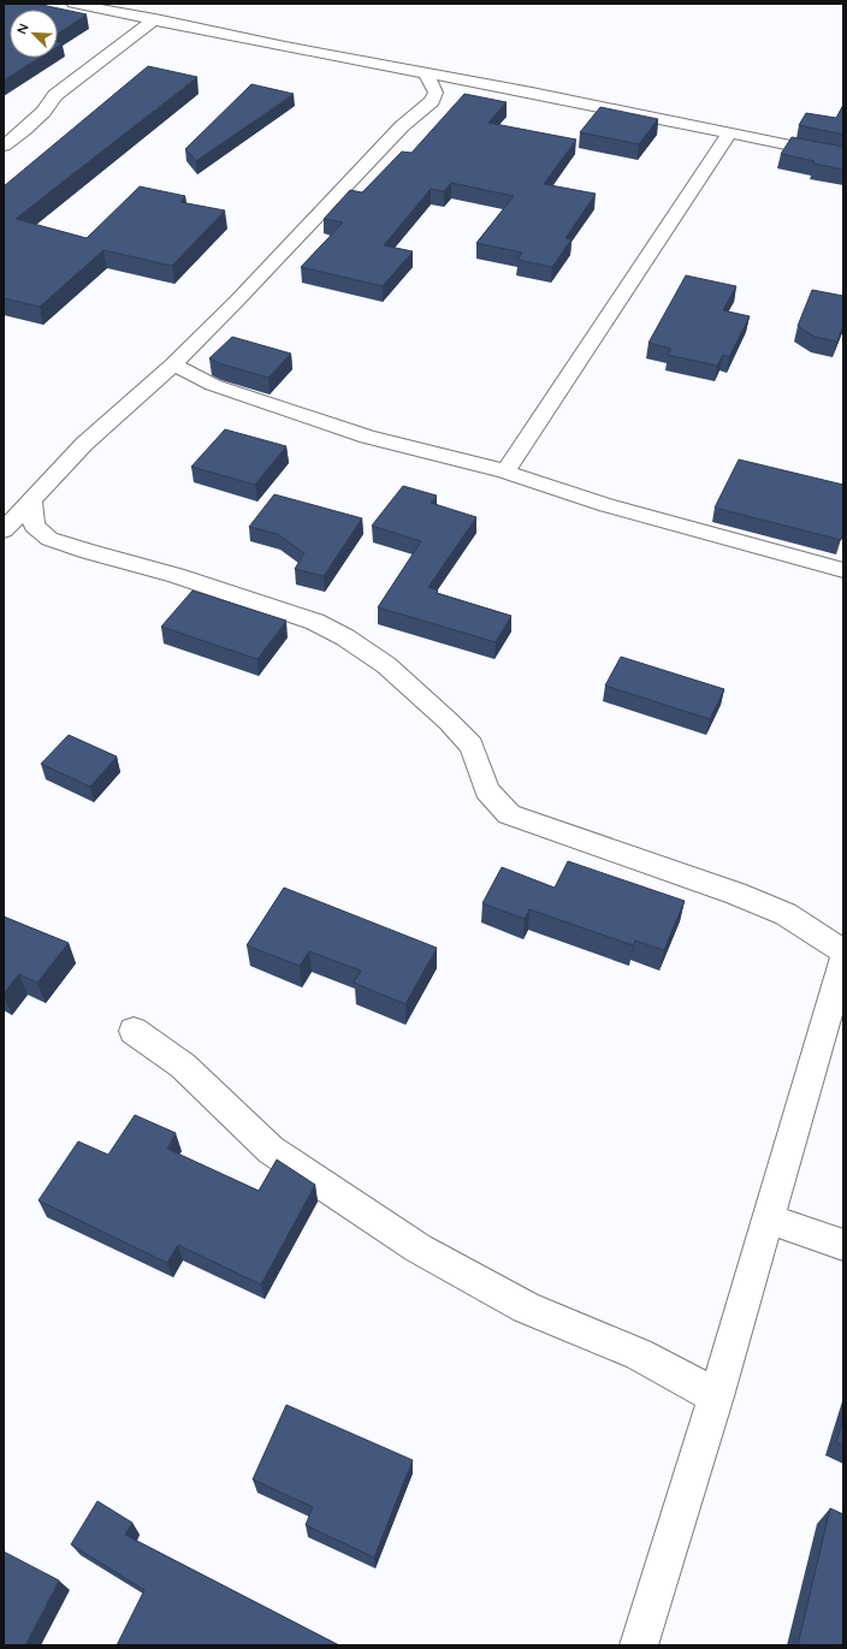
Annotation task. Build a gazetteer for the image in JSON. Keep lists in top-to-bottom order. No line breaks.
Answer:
{"north":"top left"}
